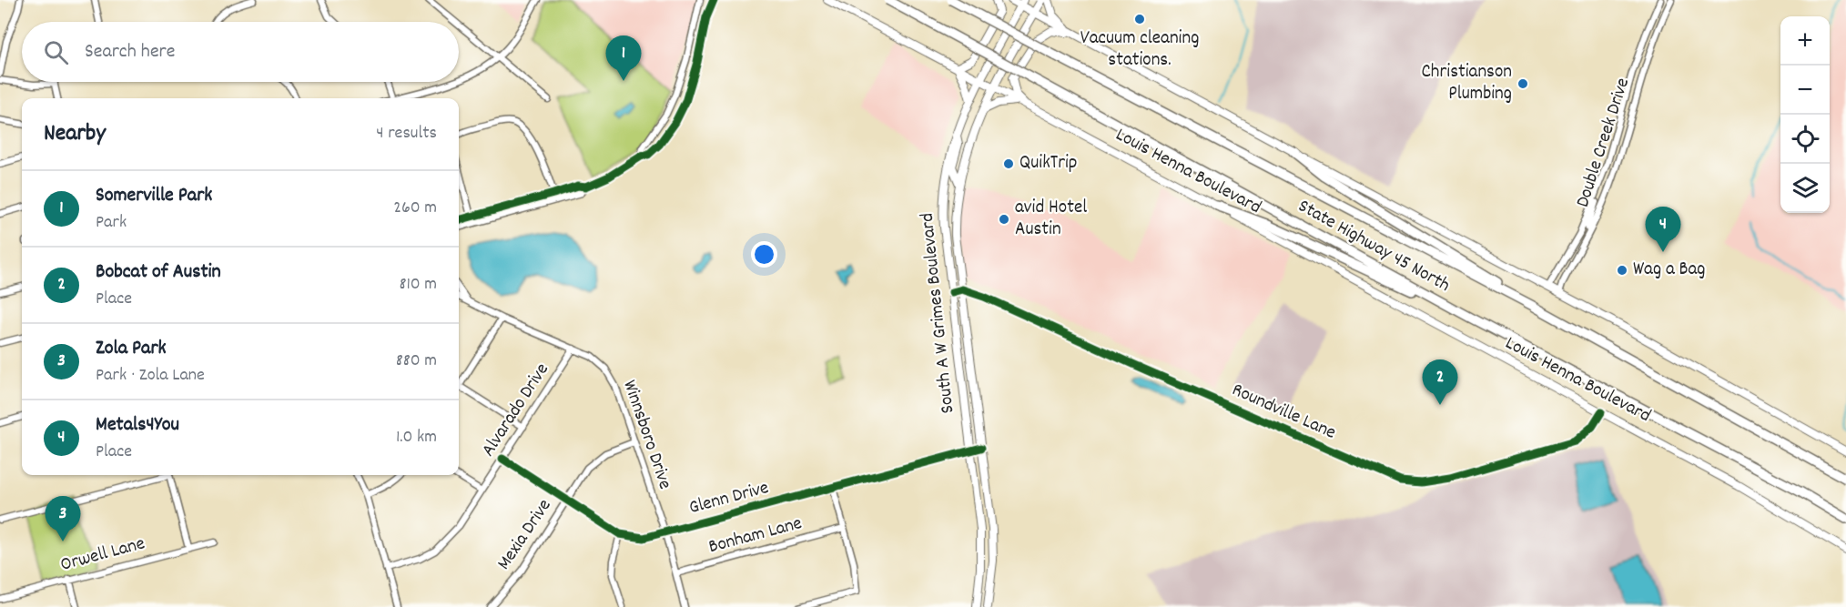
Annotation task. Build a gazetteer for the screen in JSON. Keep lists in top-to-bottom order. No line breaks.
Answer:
{"streets":{"highway":["State Highway 45 North"],"main road":["Louis Henna Boulevard","South A W Grimes Boulevard"],"street":["Double Creek Drive","Alvarado Drive","Roundville Lane","Winnsboro Drive","Glenn Drive","Mexia Drive","Bonham Lane","Orwell Lane"]},"crossings":[["Louis Henna Boulevard","South A W Grimes Boulevard"],["Louis Henna Boulevard","Roundville Lane"],["South A W Grimes Boulevard","Roundville Lane"],["South A W Grimes Boulevard","Glenn Drive"],["Alvarado Drive","Winnsboro Drive"],["Alvarado Drive","Glenn Drive"],["Winnsboro Drive","Glenn Drive"],["Winnsboro Drive","Mexia Drive"],["Winnsboro Drive","Bonham Lane"],["Glenn Drive","Mexia Drive"]],"places":["Vacuum cleaning stations.","Christianson Plumbing","QuikTrip","avid Hotel Austin","Wag a Bag"],"page":{"map_buttons":["+","−"],"search":"Search here","pins":["1","4","2","3"],"heading":["Nearby","4 results"],"list":[{"mark":"1","name":"Somerville Park","note":"Park","value":"260 m"},{"mark":"2","name":"Bobcat of Austin","note":"Place","value":"810 m"},{"mark":"3","name":"Zola Park","note":"Park · Zola Lane","value":"880 m"},{"mark":"4","name":"Metals4You","note":"Place","value":"1.0 km"}]}}
